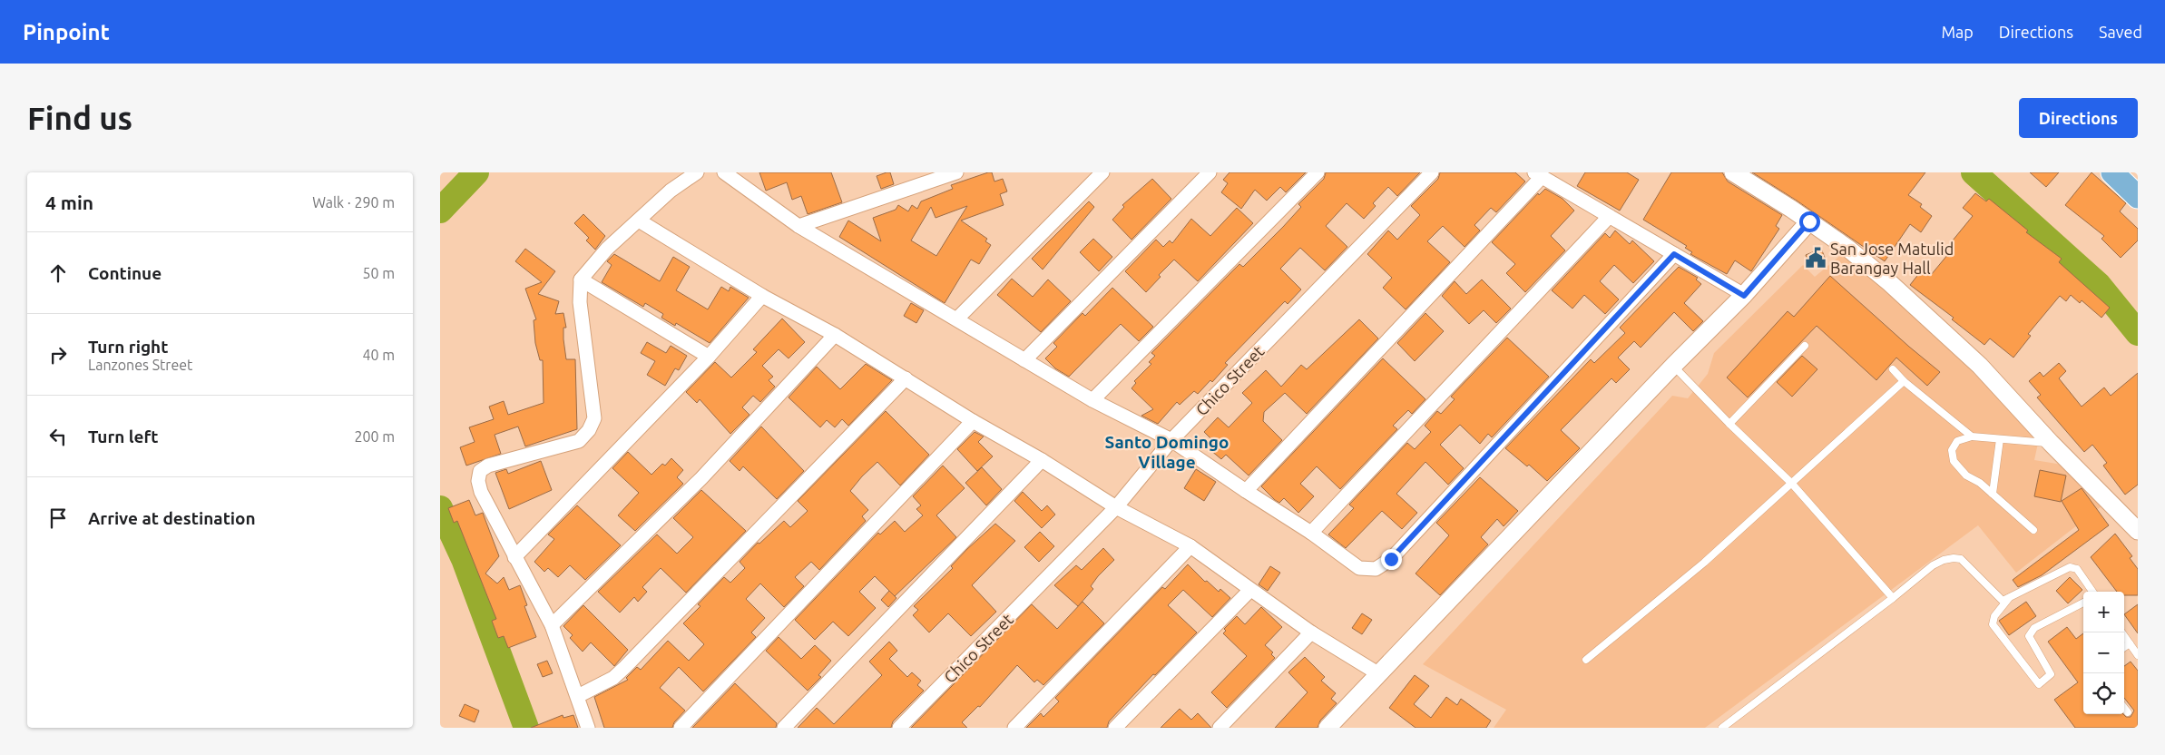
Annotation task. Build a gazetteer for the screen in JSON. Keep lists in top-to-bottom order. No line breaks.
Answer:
{"streets":{"street":["Chico Street"]},"districts":["Santo Domingo Village"],"places":{"public building":["San Jose Matulid Barangay Hall"]},"page":{"header":"Pinpoint","nav":["Map","Directions","Saved"],"buttons":"Directions","title":"Find us","heading":["4 min","Walk · 290 m"],"list":[["Continue","50 m"],["Turn right","Lanzones Street","40 m"],["Turn left","200 m"],"Arrive at destination"],"map_buttons":["+","−"]}}
